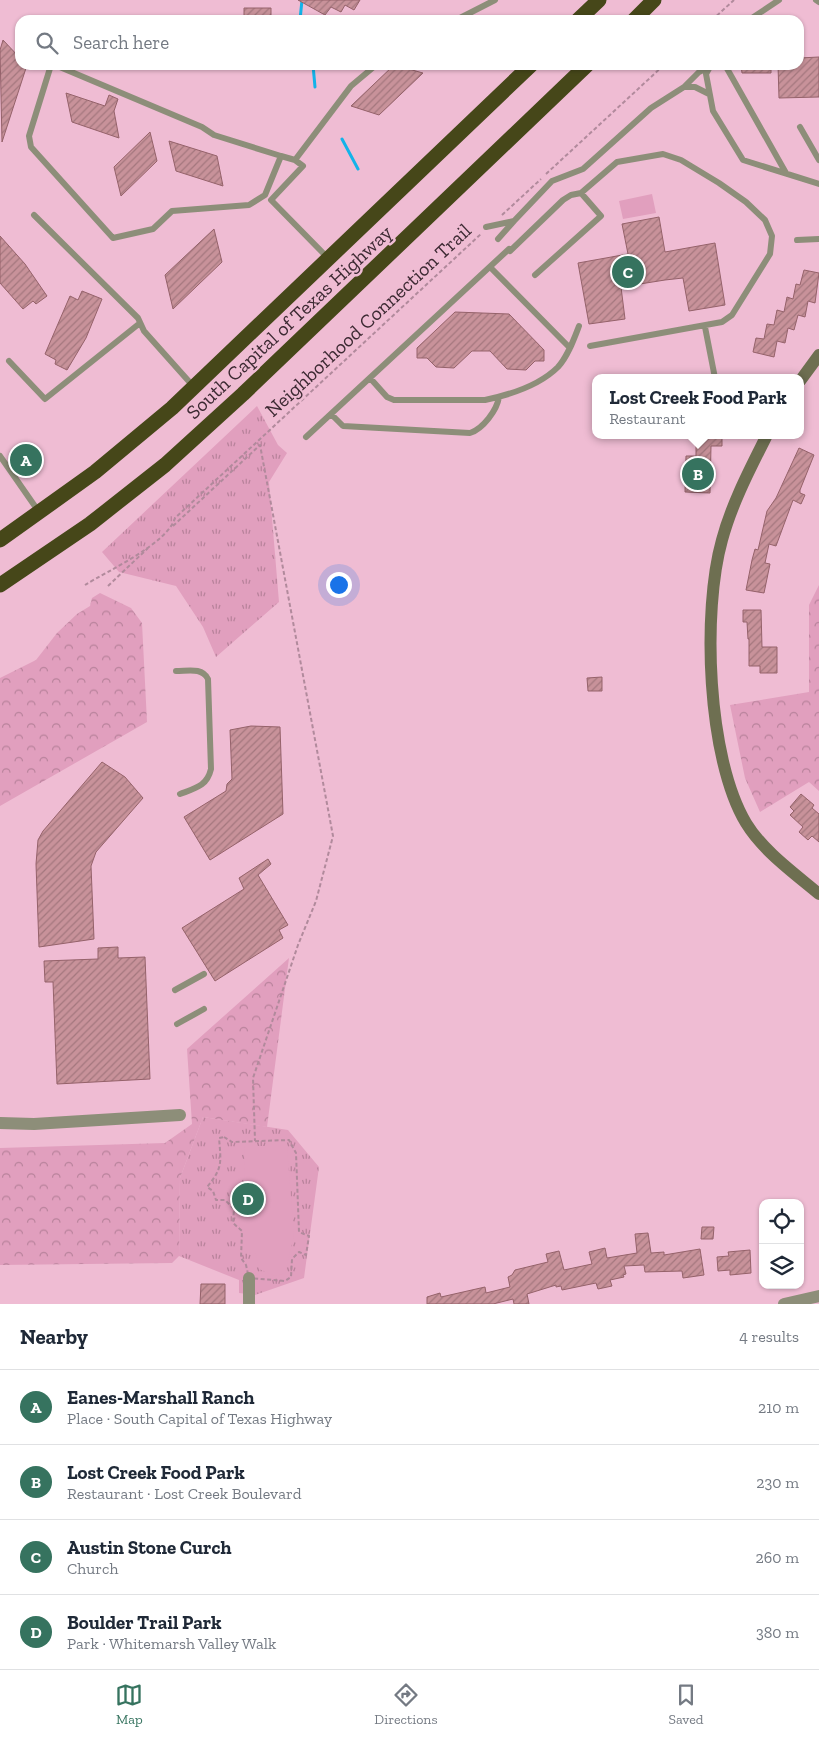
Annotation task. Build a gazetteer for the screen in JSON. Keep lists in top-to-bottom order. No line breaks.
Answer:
{"streets":{"highway":["South Capital of Texas Highway"],"path":["Neighborhood Connection Trail"]},"page":{"search":"Search here","pins":["C","A","B","D"],"popup":["Lost Creek Food Park","Restaurant"],"heading":["Nearby","4 results"],"list":[{"mark":"A","name":"Eanes-Marshall Ranch","note":"Place · South Capital of Texas Highway","value":"210 m"},{"mark":"B","name":"Lost Creek Food Park","note":"Restaurant · Lost Creek Boulevard","value":"230 m"},{"mark":"C","name":"Austin Stone Curch","note":"Church","value":"260 m"},{"mark":"D","name":"Boulder Trail Park","note":"Park · Whitemarsh Valley Walk","value":"380 m"}],"nav":["Map","Directions","Saved"]}}
